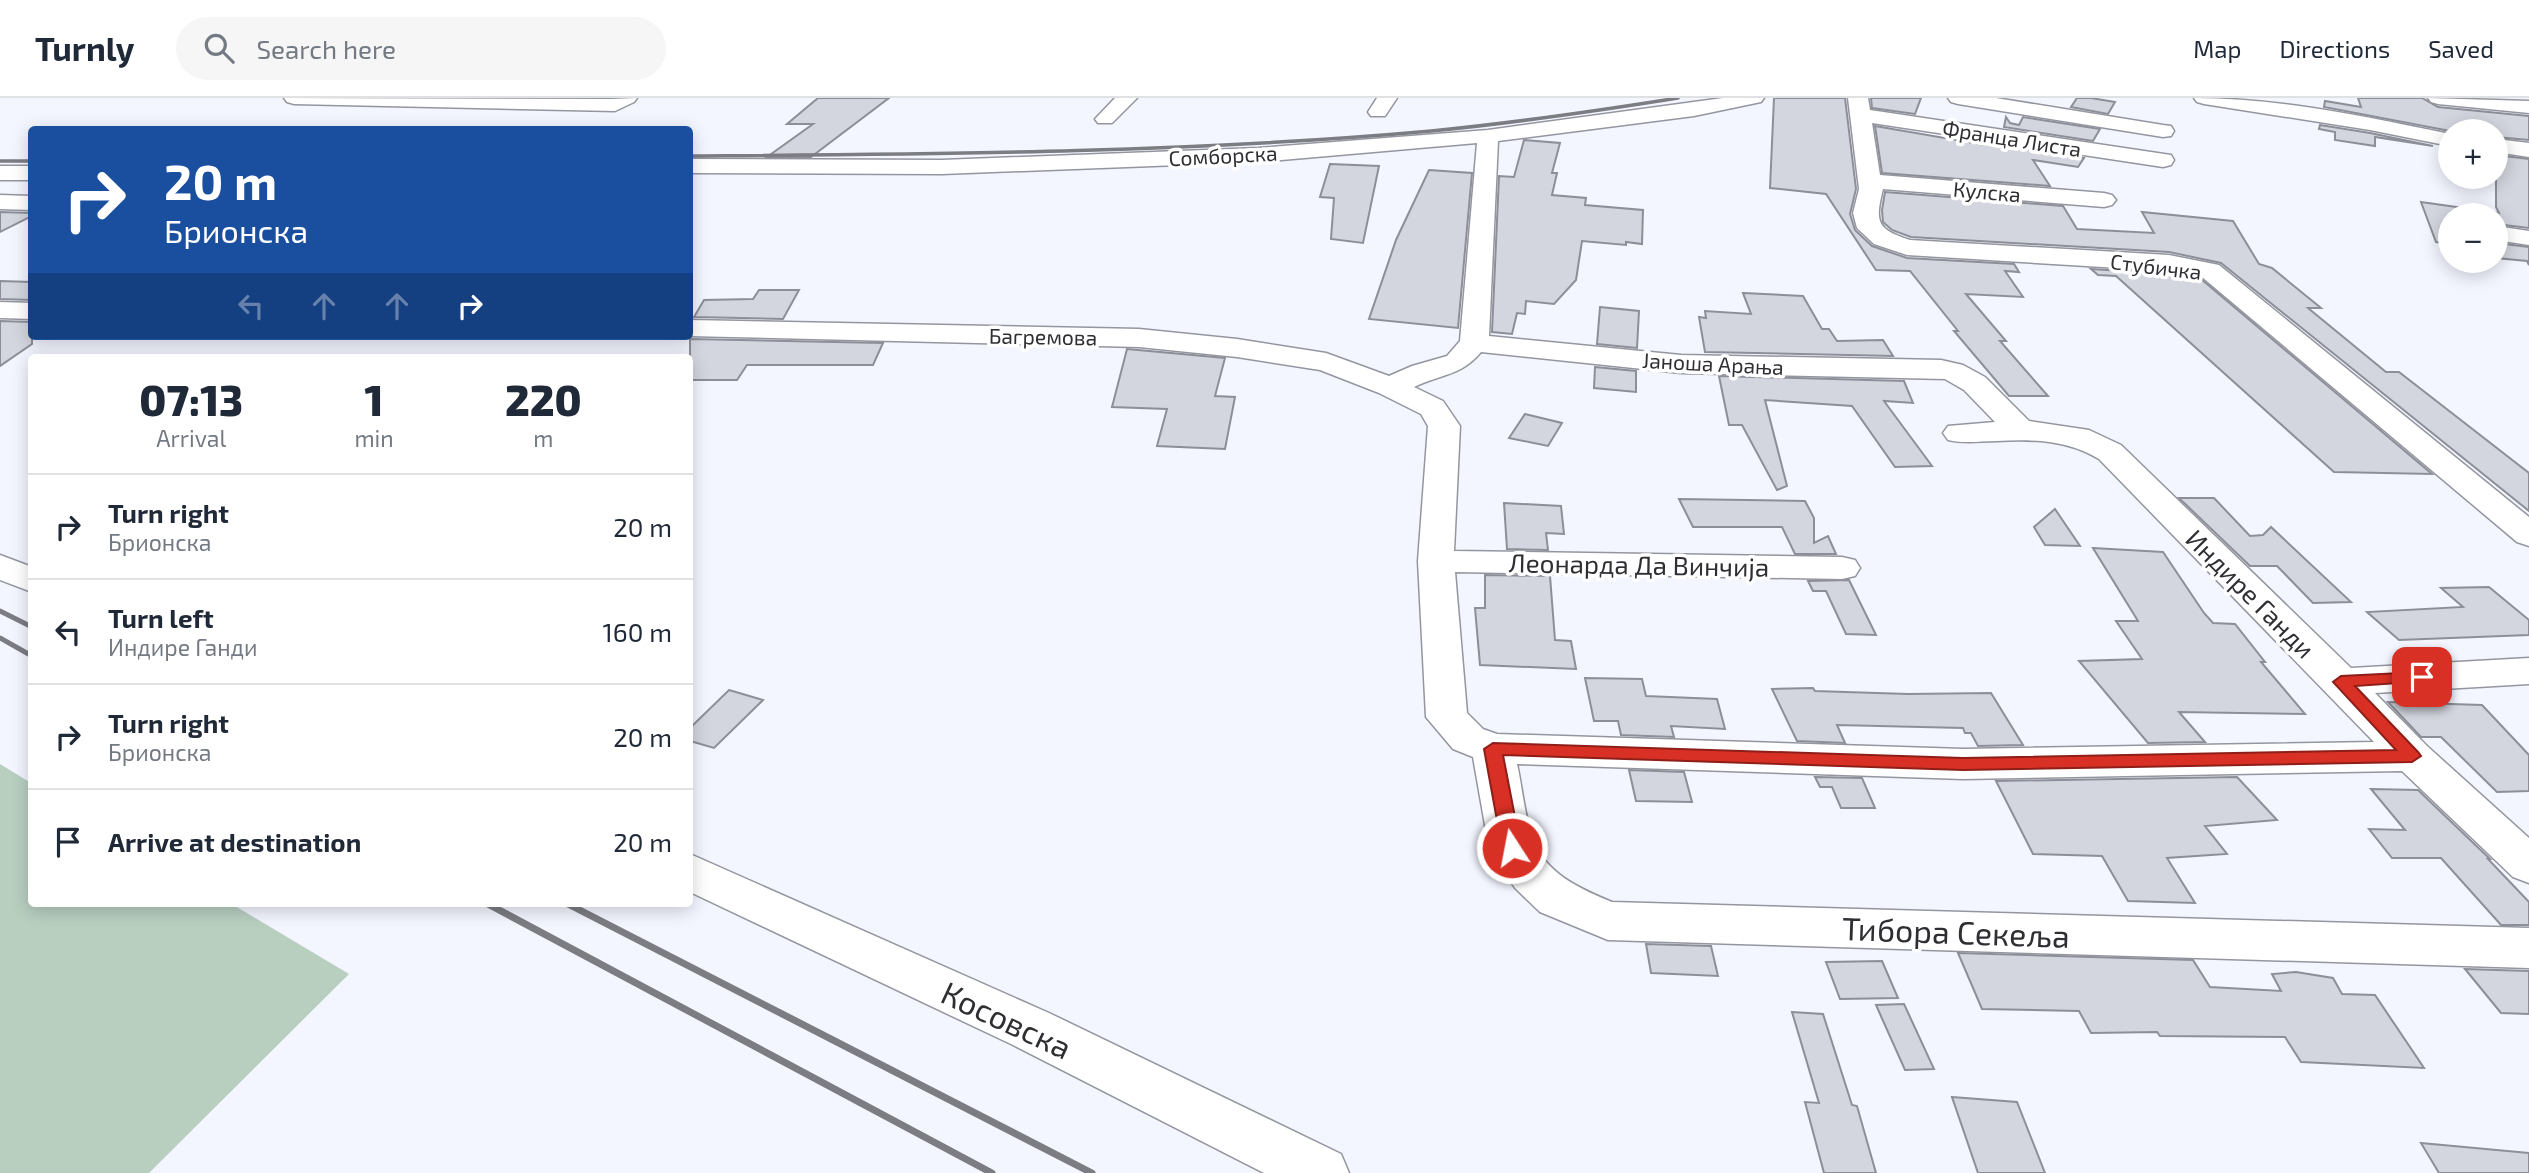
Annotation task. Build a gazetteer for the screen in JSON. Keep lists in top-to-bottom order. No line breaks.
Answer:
{"streets":{"street":["Франца Листа","Сомборска","Кулска","Стубичка","Багремова","Јаноша Арања","Леонарда Да Винчија","Индире Ганди","Тибора Секеља","Косовска"]},"crossings":[["Франца Листа","Стубичка"],["Кулска","Стубичка"],["Јаноша Арања","Индире Ганди"]],"page":{"header":"Turnly","search":"Search here","nav":["Map","Directions","Saved"],"map_buttons":["+","−"],"turn":["20 m","Брионска"],"eta":["07:13","Arrival","1","min","220","m"],"list":[{"name":"Turn right","note":"Брионска","value":"20 m"},{"name":"Turn left","note":"Индире Ганди","value":"160 m"},{"name":"Turn right","note":"Брионска","value":"20 m"},{"name":"Arrive at destination","value":"20 m"}]}}
